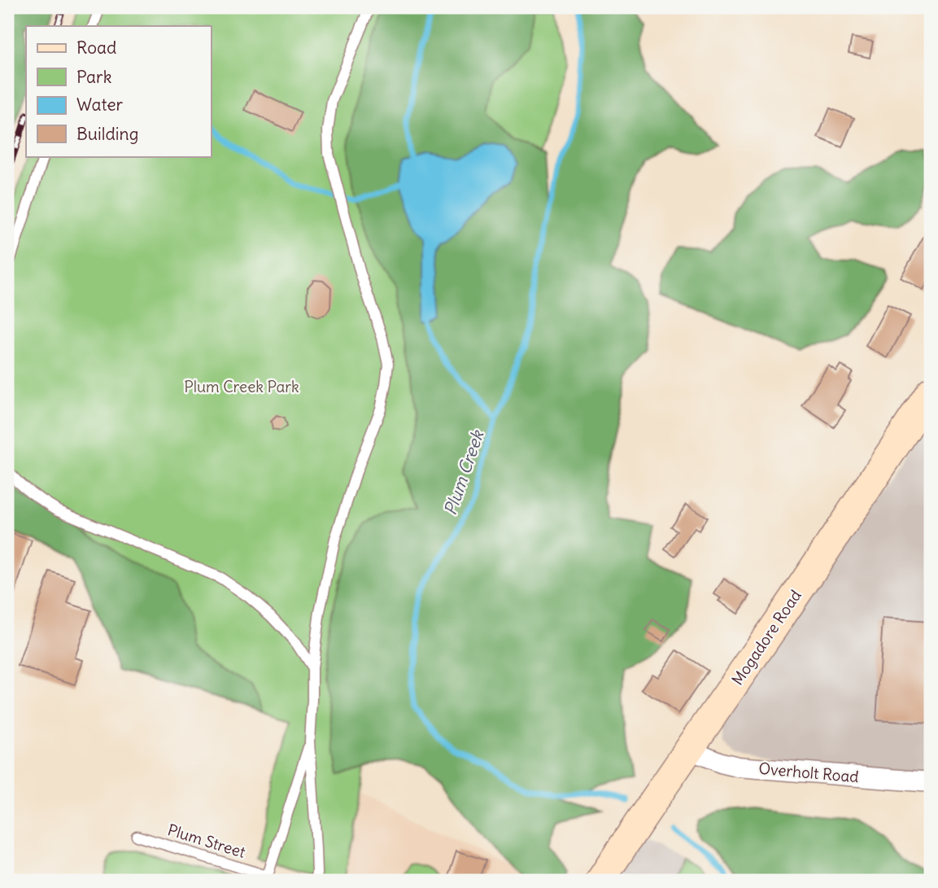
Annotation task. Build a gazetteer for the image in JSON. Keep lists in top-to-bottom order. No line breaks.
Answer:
{"streets":{"street":["Mogadore Road","Overholt Road"],"lane":["Plum Street"]},"crossings":[["Mogadore Road","Overholt Road"]],"water":["Plum Creek"],"parks":["Plum Creek Park"],"legend":["Road","Park","Water","Building"]}
